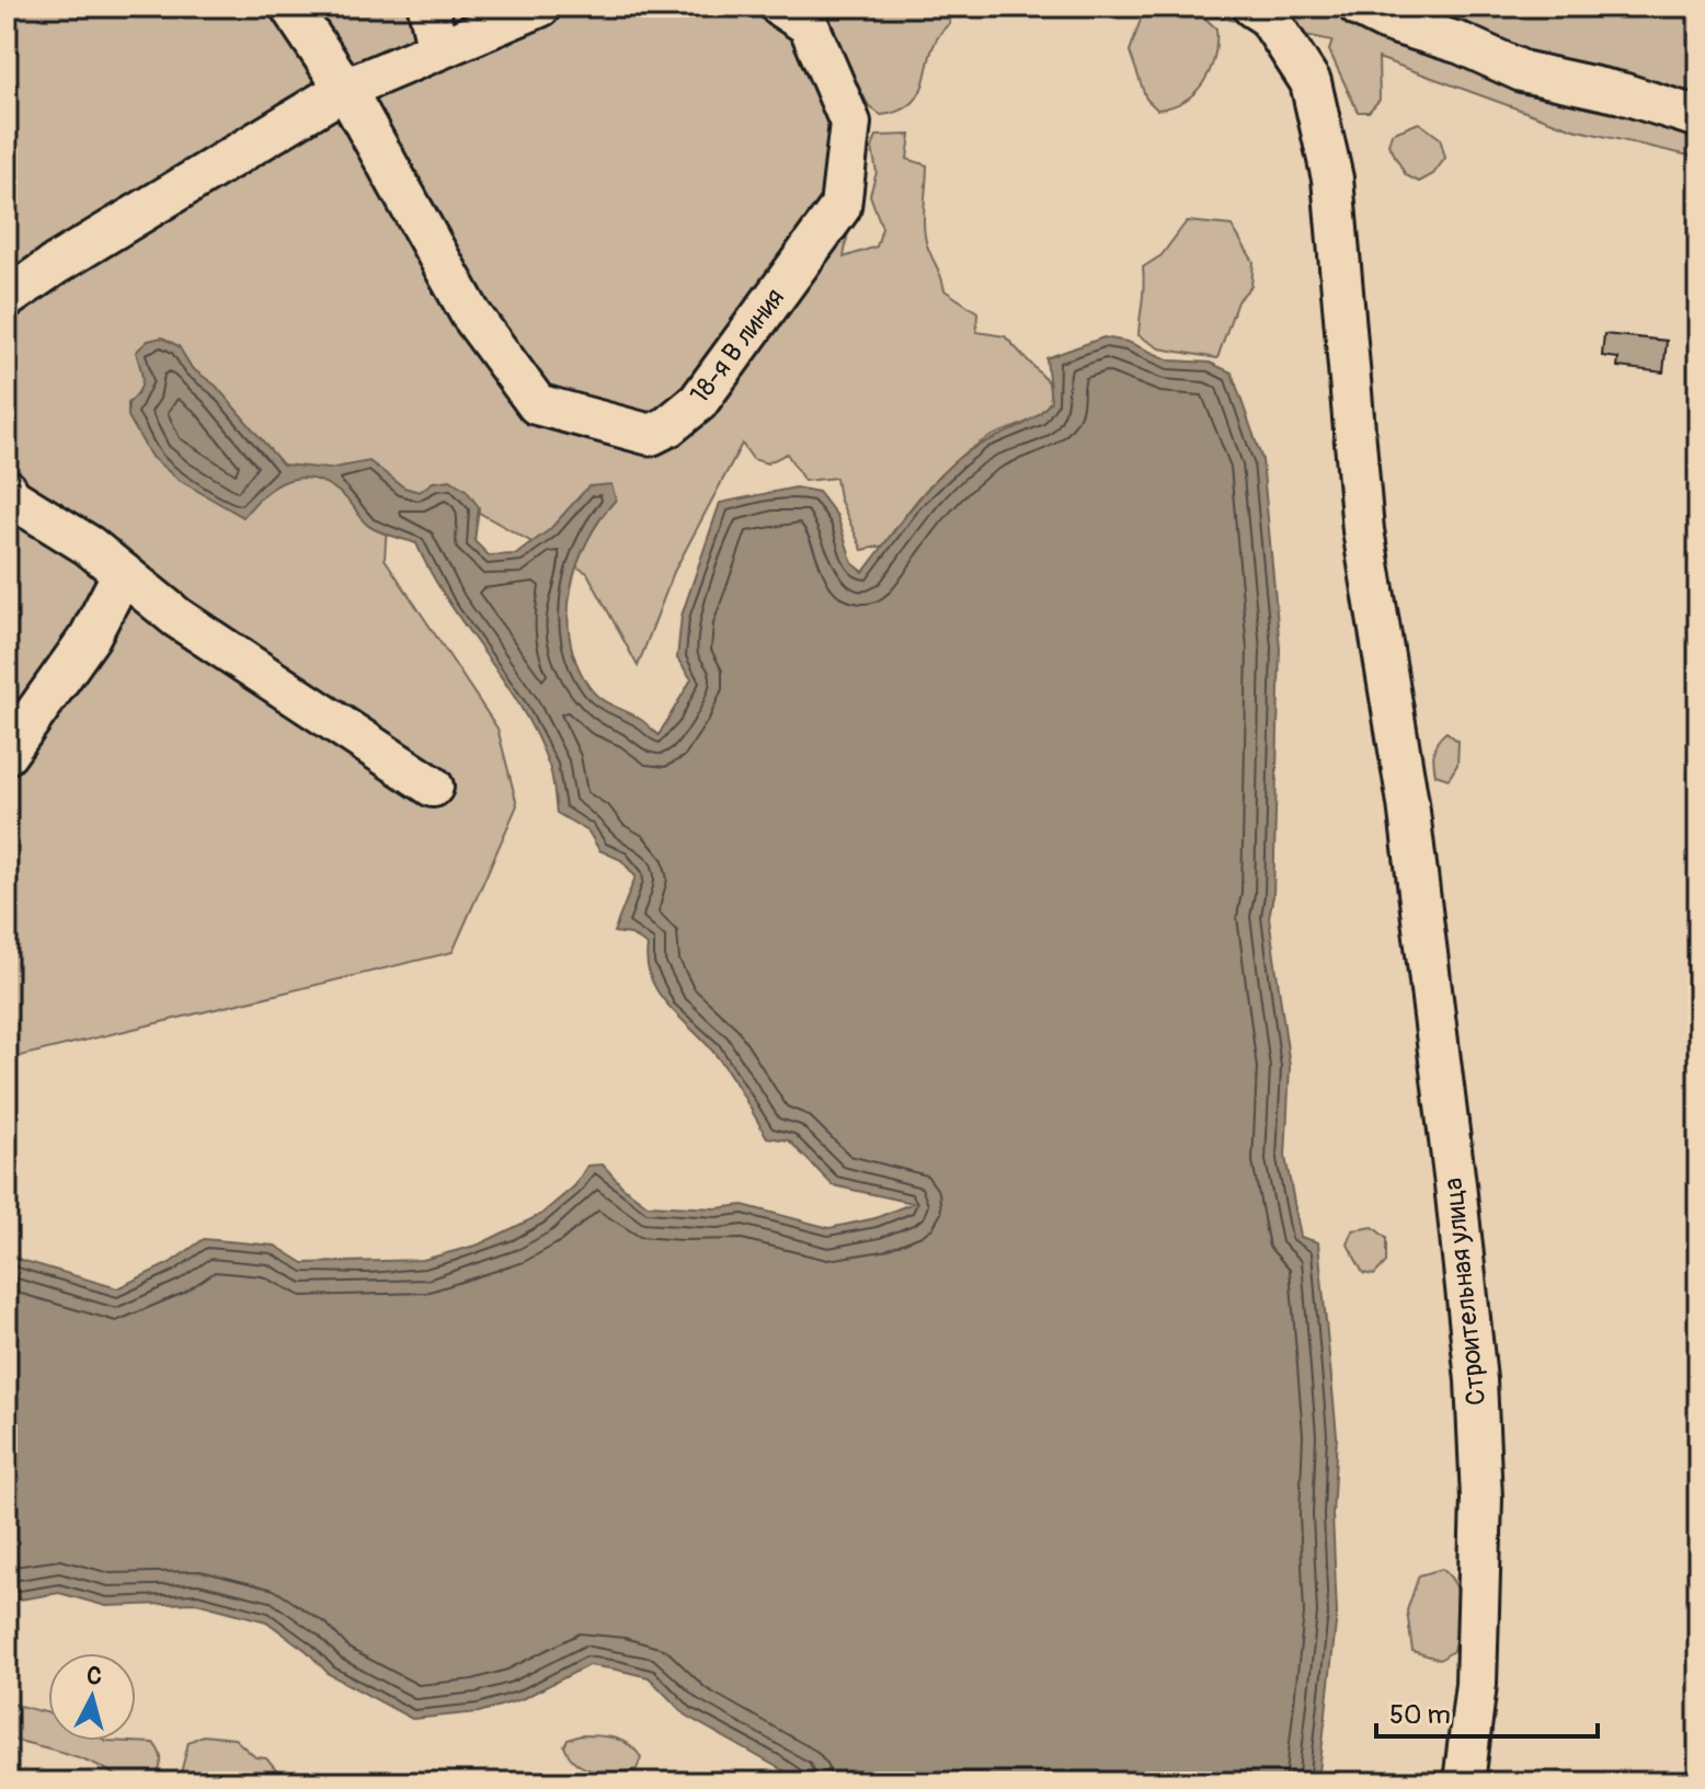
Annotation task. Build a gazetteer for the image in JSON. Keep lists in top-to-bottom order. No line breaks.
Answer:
{"streets":{"street":["18-я В линия","Строительная улица"]},"scale_bar":"50 m","north":"top"}
